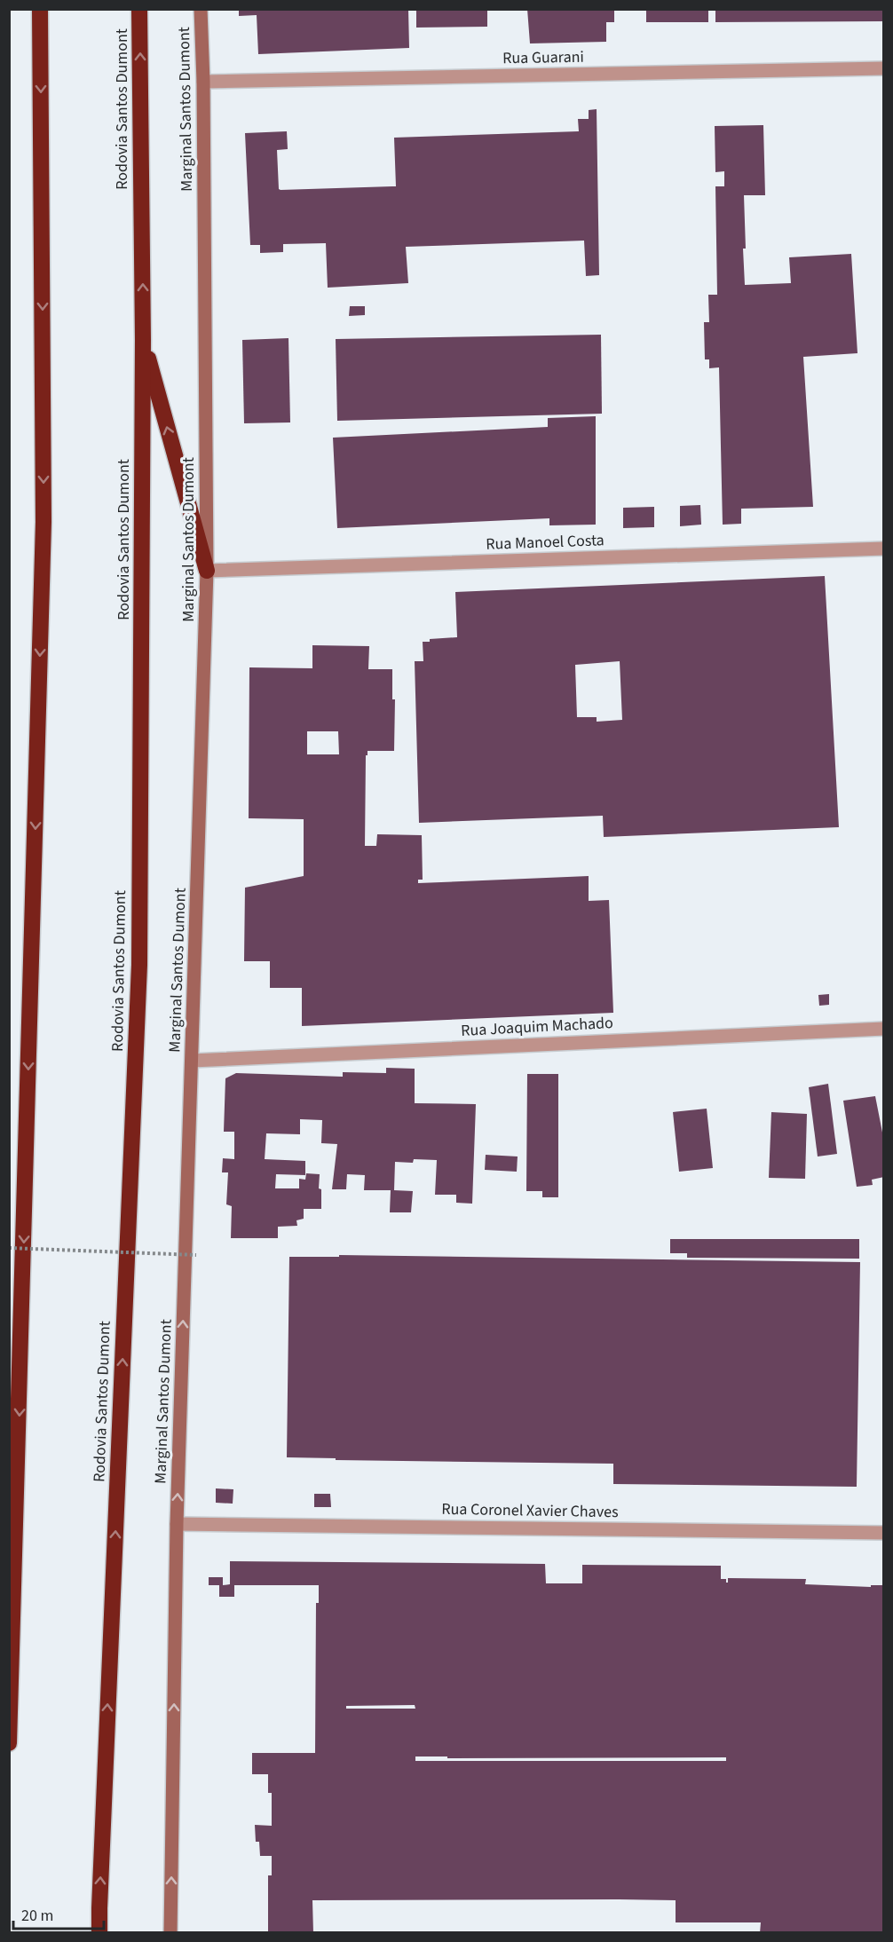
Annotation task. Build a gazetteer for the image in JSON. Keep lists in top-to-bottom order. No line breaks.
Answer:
{"streets":{"highway":["Rodovia Santos Dumont"],"main road":["Marginal Santos Dumont"],"street":["Rua Guarani","Rua Manoel Costa","Rua Joaquim Machado","Rua Coronel Xavier Chaves"]},"crossings":[["Rua Guarani","Marginal Santos Dumont"],["Marginal Santos Dumont","Rua Manoel Costa"],["Marginal Santos Dumont","Rua Joaquim Machado"],["Marginal Santos Dumont","Rua Coronel Xavier Chaves"]],"one_way":["Marginal Santos Dumont"],"scale_bar":"20 m"}
